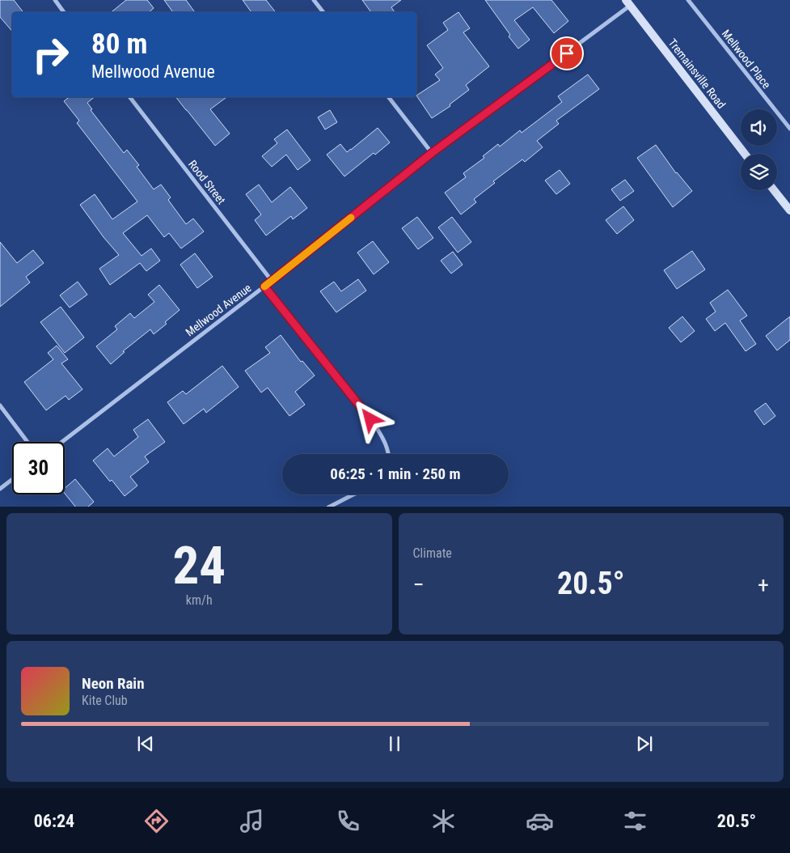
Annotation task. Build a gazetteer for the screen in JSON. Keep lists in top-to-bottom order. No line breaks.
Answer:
{"streets":{"street":["Mellwood Place","Tremainsville Road","Rood Street","Mellwood Avenue"]},"crossings":[["Tremainsville Road","Mellwood Avenue"],["Rood Street","Mellwood Avenue"]],"page":{"turn":["80 m","Mellwood Avenue"],"limit":"30","trip":"06:25 · 1 min · 250 m","tile":[["24","km/h"],"Climate"],"heat":["−","20.5°","+"],"song":["Neon Rain","Kite Club"],"tabs":["06:24","20.5°"]}}
